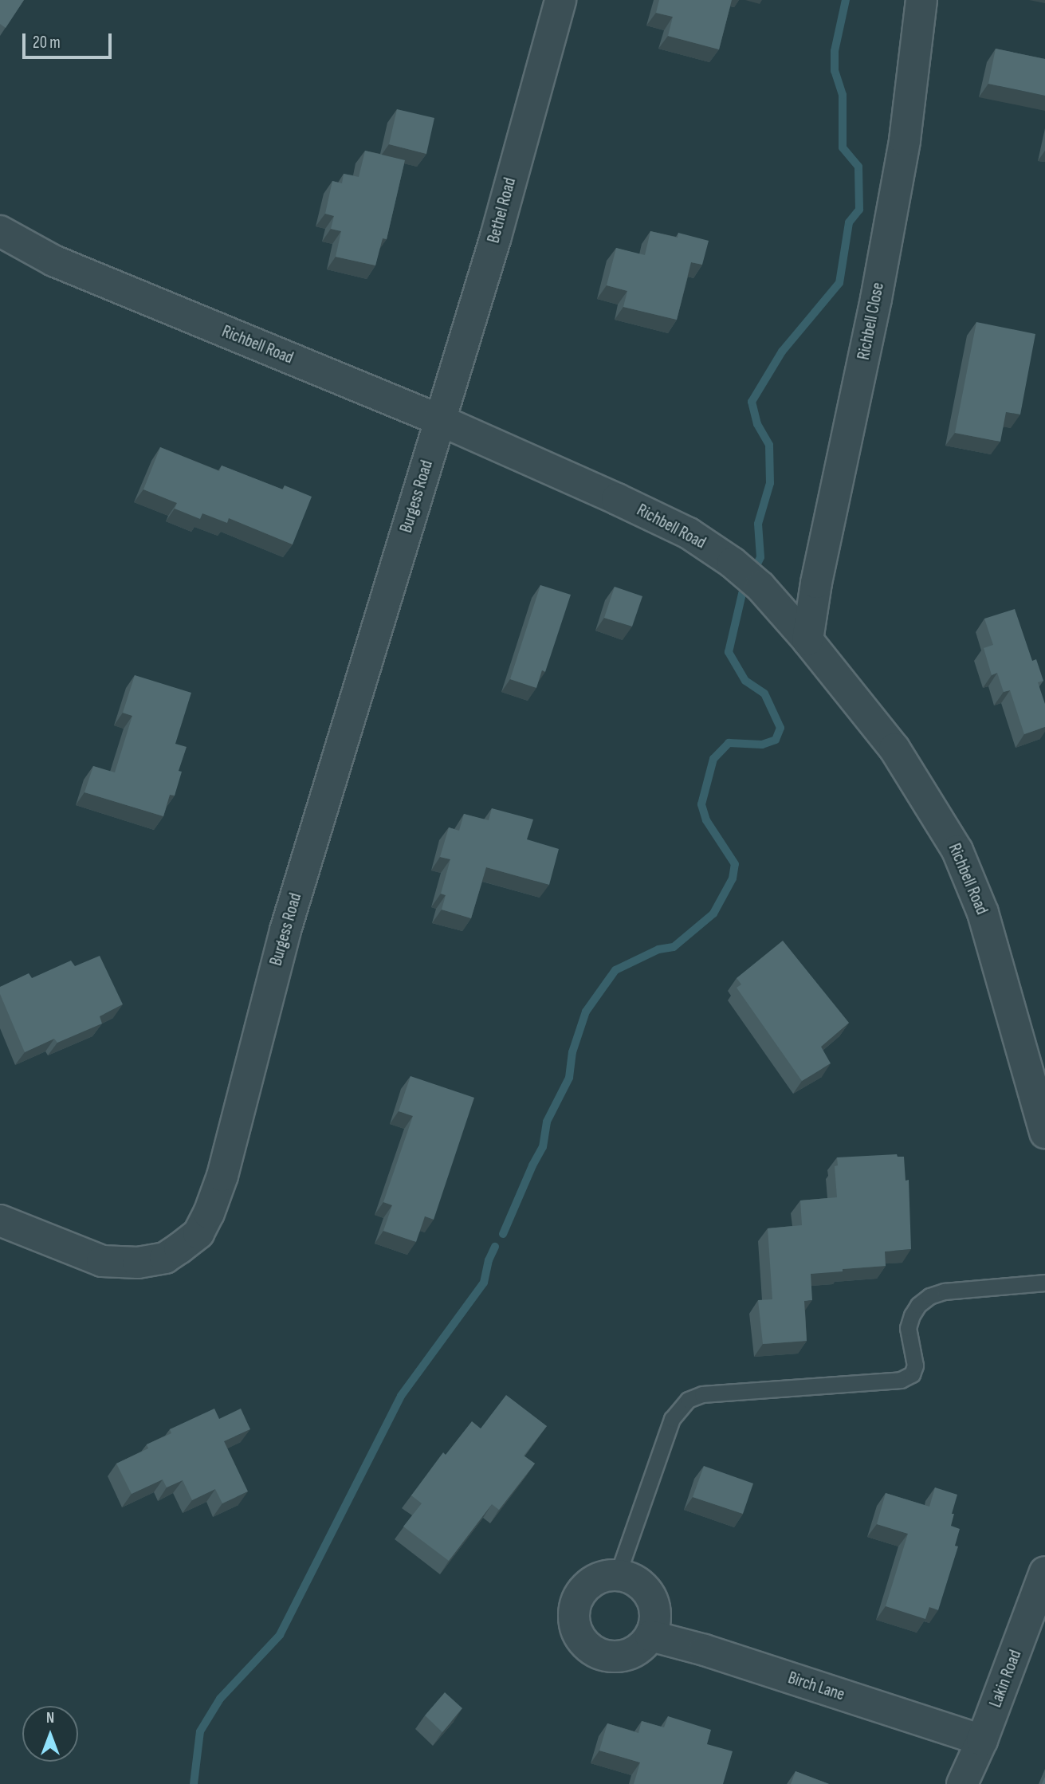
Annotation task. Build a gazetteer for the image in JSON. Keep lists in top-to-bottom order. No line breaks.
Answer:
{"streets":{"street":["Bethel Road","Richbell Close","Richbell Road","Burgess Road","Lakin Road","Birch Lane"]},"crossings":[["Bethel Road","Richbell Road"],["Bethel Road","Burgess Road"],["Richbell Close","Richbell Road"],["Richbell Road","Burgess Road"],["Lakin Road","Birch Lane"]],"scale_bar":"20 m","north":"top"}
